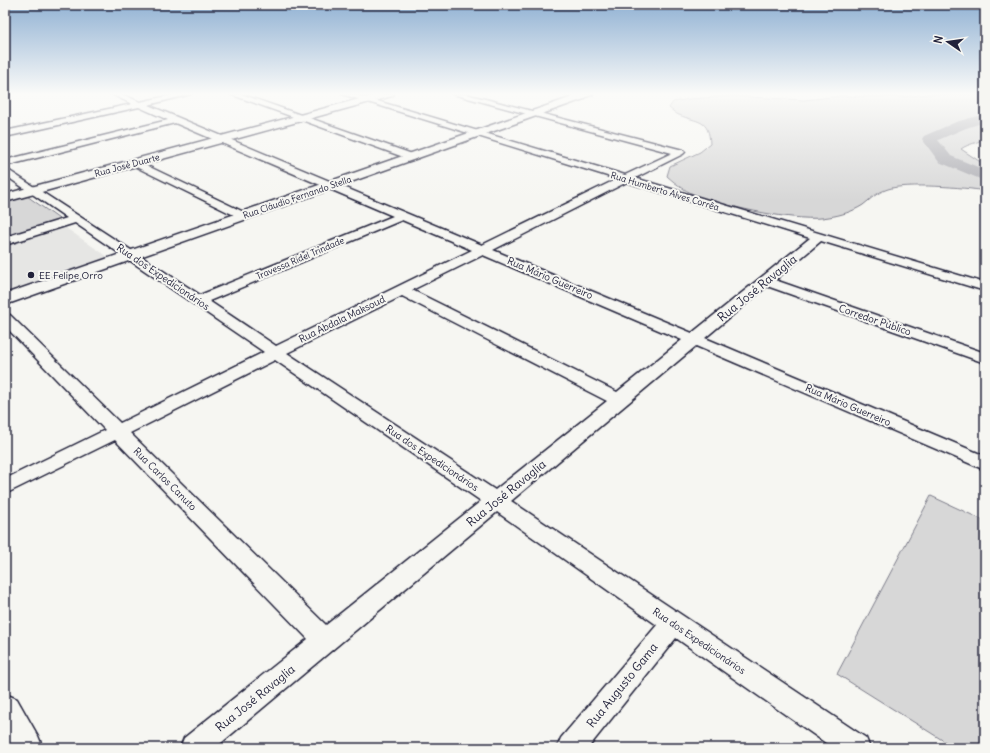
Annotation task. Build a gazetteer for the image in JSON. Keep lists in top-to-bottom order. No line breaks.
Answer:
{"streets":{"street":["Rua José Duarte","Rua Humberto Alves Corrêa","Rua Cláudio Fernando Stella","Travessa Ridel Trindade","Rua dos Expedicionários","Rua Mário Guerreiro","Rua José Ravaglia","Rua Abdala Maksoud","Corredor Público","Rua Carlos Canuto","Rua Augusto Gama"]},"crossings":[["Rua José Duarte","Rua dos Expedicionários"],["Rua José Duarte","Rua Mário Guerreiro"],["Rua Humberto Alves Corrêa","Rua Cláudio Fernando Stella"],["Rua Humberto Alves Corrêa","Rua José Ravaglia"],["Rua Humberto Alves Corrêa","Rua Abdala Maksoud"],["Rua Cláudio Fernando Stella","Rua dos Expedicionários"],["Rua Cláudio Fernando Stella","Rua Mário Guerreiro"],["Travessa Ridel Trindade","Rua dos Expedicionários"],["Travessa Ridel Trindade","Rua Mário Guerreiro"],["Rua dos Expedicionários","Rua José Ravaglia"],["Rua dos Expedicionários","Rua Abdala Maksoud"],["Rua dos Expedicionários","Rua Augusto Gama"],["Rua Mário Guerreiro","Rua José Ravaglia"],["Rua Mário Guerreiro","Rua Abdala Maksoud"],["Rua José Ravaglia","Corredor Público"],["Rua José Ravaglia","Rua Carlos Canuto"],["Rua Abdala Maksoud","Rua Carlos Canuto"]],"places":["EE Felipe Orro"],"north":"left"}
